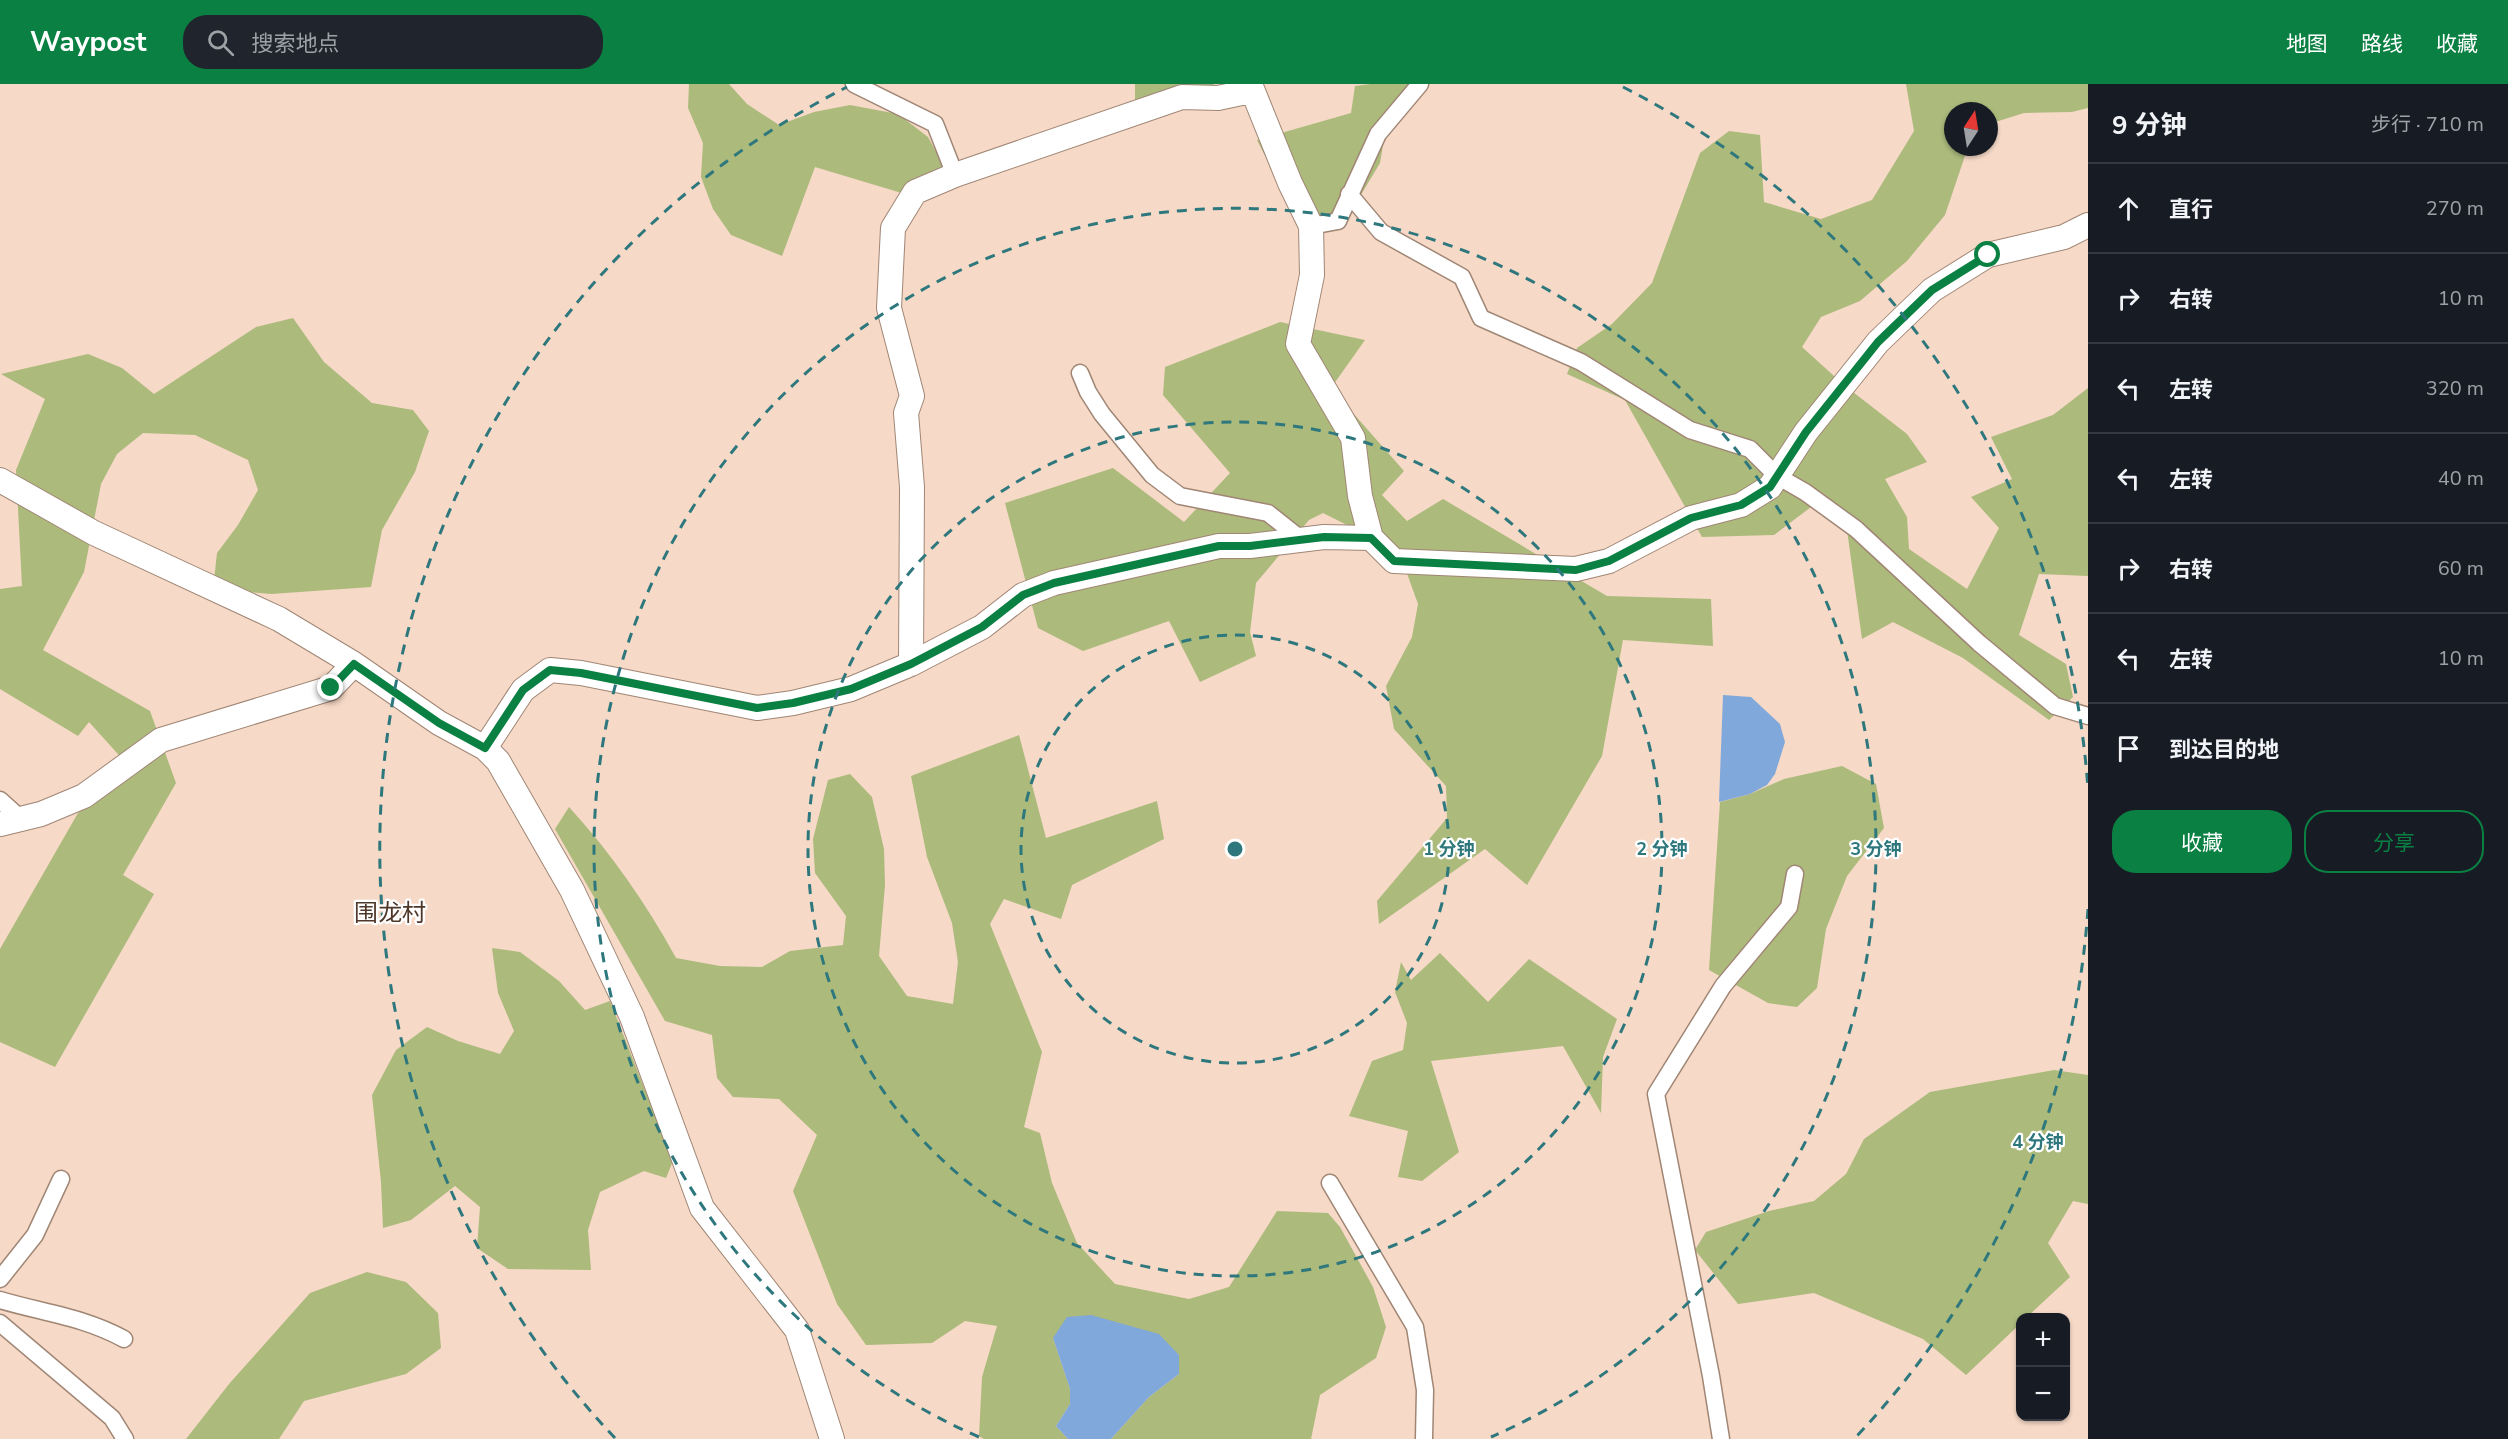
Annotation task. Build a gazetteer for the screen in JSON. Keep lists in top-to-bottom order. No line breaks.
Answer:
{"districts":["围龙村"],"north":"top","page":{"header":"Waypost","search":"搜索地点","nav":["地图","路线","收藏"],"heading":["9 分钟","步行 · 710 m"],"list":[["直行","270 m"],["右转","10 m"],["左转","320 m"],["左转","40 m"],["右转","60 m"],["左转","10 m"],"到达目的地"],"buttons":["收藏","分享"],"map_buttons":["+","−"]},"rings":["1 分钟","2 分钟","3 分钟","4 分钟"]}
